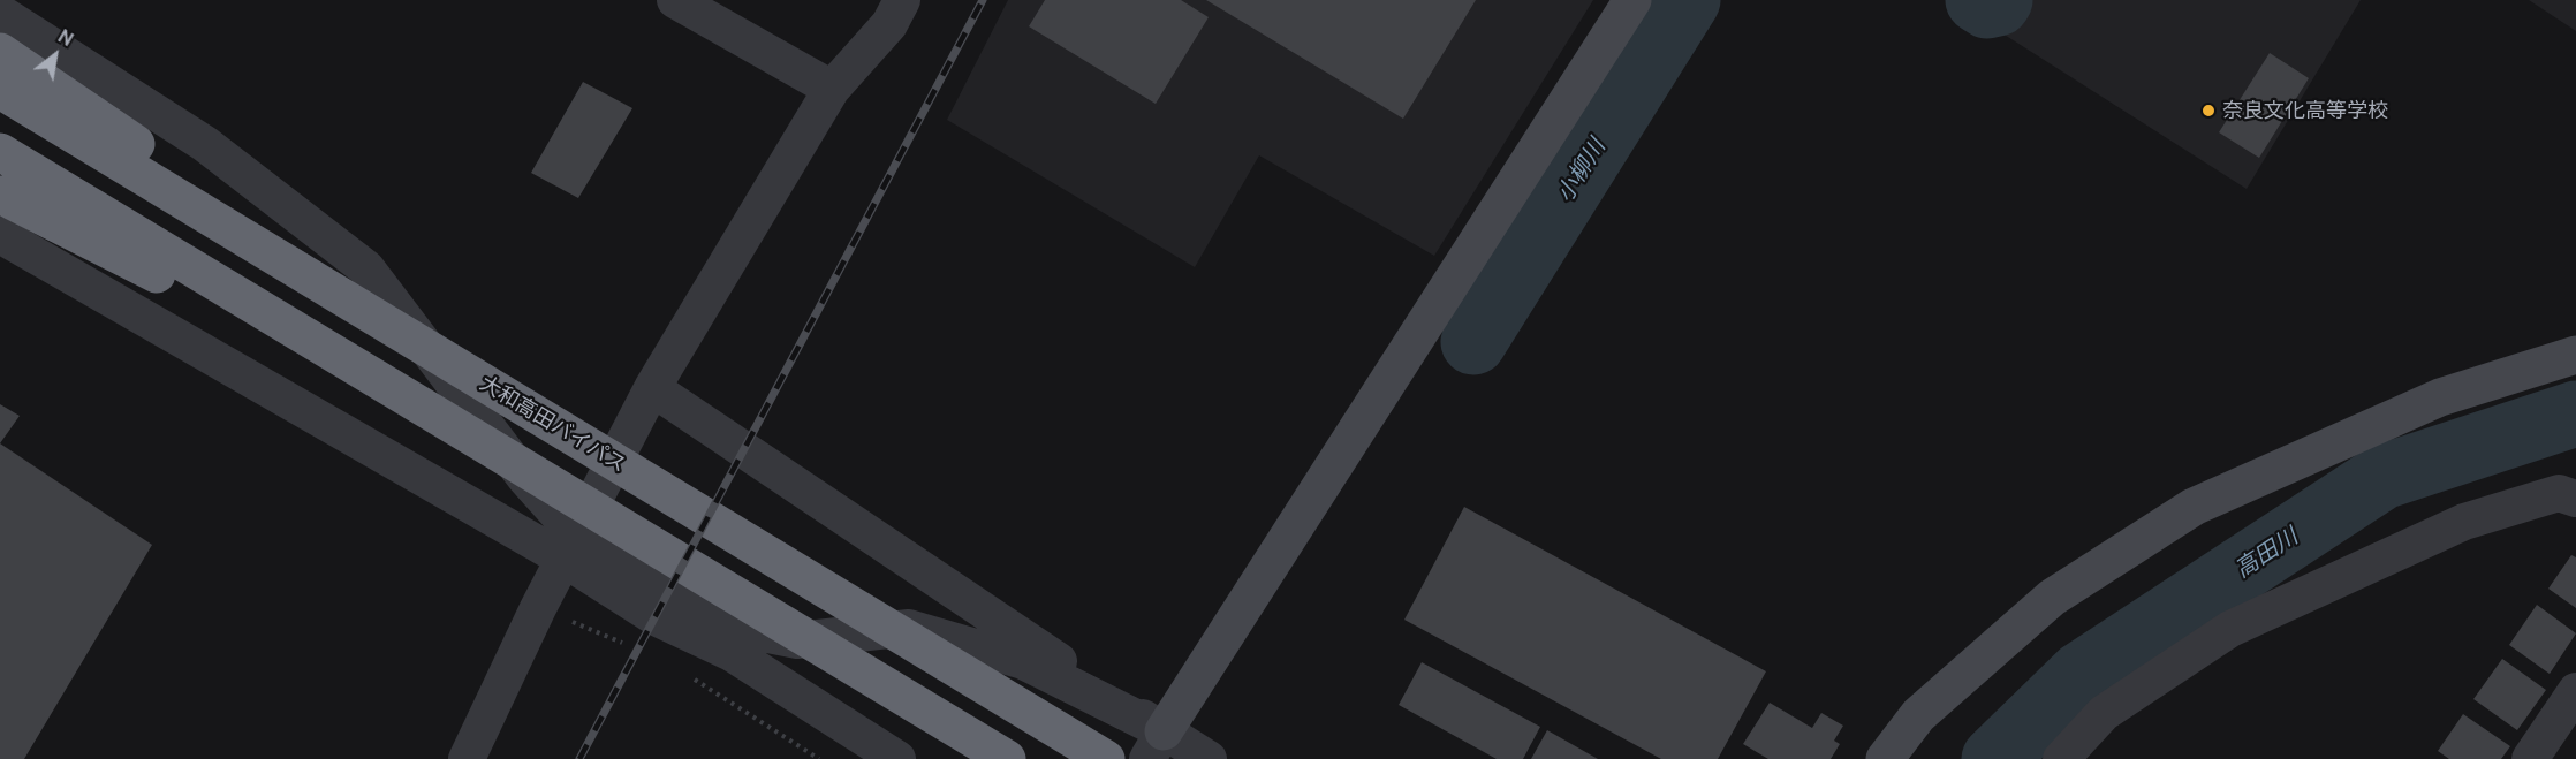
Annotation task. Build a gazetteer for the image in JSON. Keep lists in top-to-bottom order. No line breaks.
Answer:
{"streets":{"highway":["大和高田バイパス"]},"water":["小柳川","高田川"],"places":["奈良文化高等学校"],"north":"top right"}
